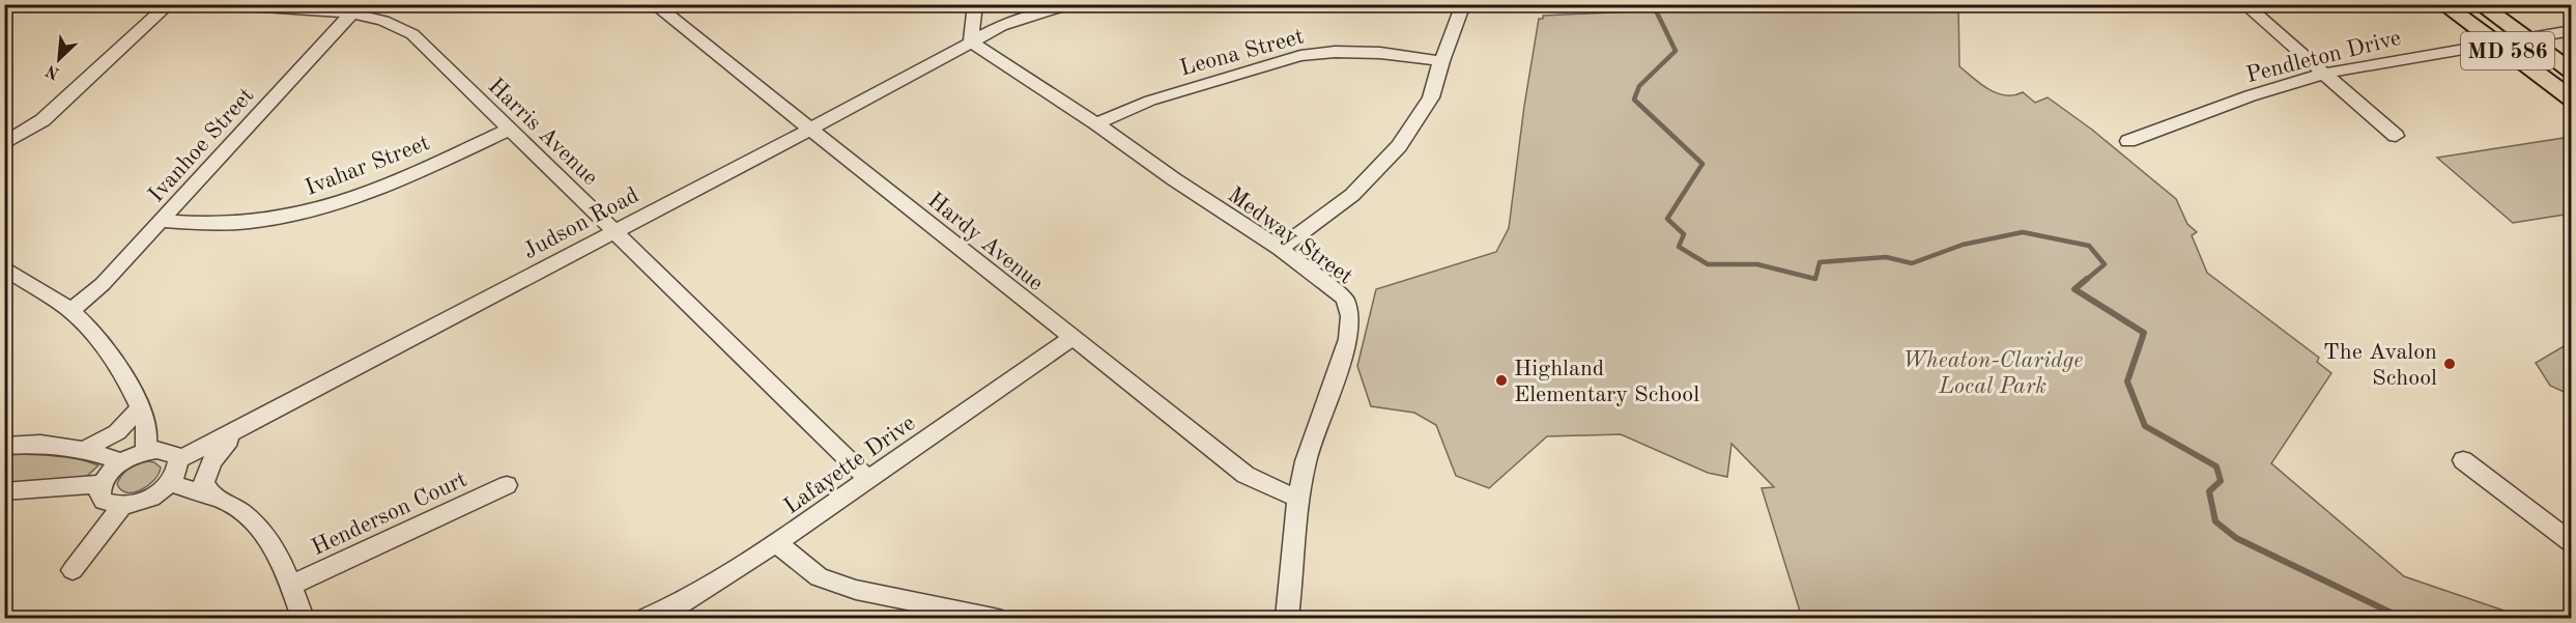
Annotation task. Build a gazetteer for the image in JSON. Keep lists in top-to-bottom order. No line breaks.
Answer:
{"streets":{"main road":["MD 586"],"street":["Leona Street","Pendleton Drive","Harris Avenue","Ivanhoe Street","Ivahar Street","Judson Road","Medway Street","Hardy Avenue","Lafayette Drive","Henderson Court"]},"crossings":[["Leona Street","Medway Street"],["MD 586","Pendleton Drive"],["Harris Avenue","Ivanhoe Street"],["Harris Avenue","Ivahar Street"],["Harris Avenue","Judson Road"],["Harris Avenue","Lafayette Drive"],["Ivanhoe Street","Ivahar Street"],["Judson Road","Medway Street"],["Judson Road","Hardy Avenue"],["Medway Street","Hardy Avenue"],["Hardy Avenue","Lafayette Drive"]],"parks":["Wheaton-Claridge Local Park"],"places":["The Avalon School","Highland Elementary School"],"north":"bottom left"}
